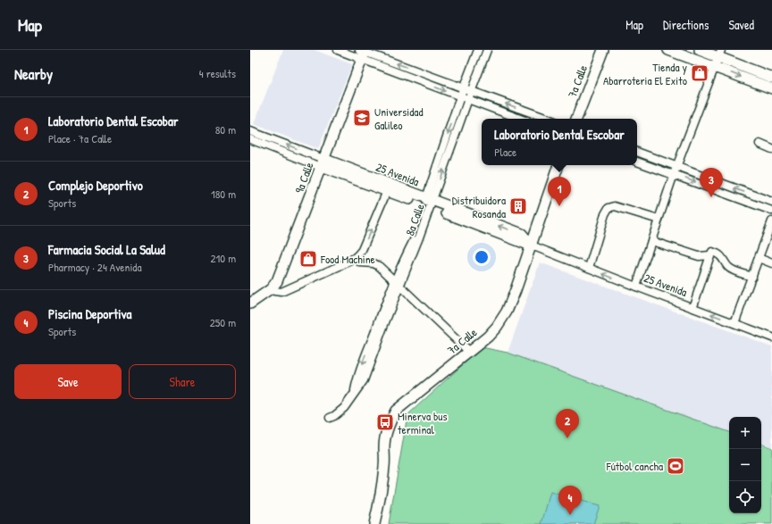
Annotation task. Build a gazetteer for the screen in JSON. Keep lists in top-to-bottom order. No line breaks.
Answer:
{"streets":{"main road":["7a Calle","25 Avenida","9a Calle"],"street":["8a Calle"]},"crossings":[["7a Calle","25 Avenida"],["25 Avenida","9a Calle"],["25 Avenida","8a Calle"]],"places":{"shop":["Tienda y Abarroteria El Exito","Food Machine"],"school or university":["Universidad Galileo"],"building":["Distribuidora Rosanda"],"bus stop":["Minerva bus terminal"],"sports":["Fútbol cancha"]},"page":{"header":"Map","nav":["Map","Directions","Saved"],"heading":["Nearby","4 results"],"list":[{"mark":"1","name":"Laboratorio Dental Escobar","note":"Place · 7a Calle","value":"80 m"},{"mark":"2","name":"Complejo Deportivo","note":"Sports","value":"180 m"},{"mark":"3","name":"Farmacia Social La Salud","note":"Pharmacy · 24 Avenida","value":"210 m"},{"mark":"4","name":"Piscina Deportiva","note":"Sports","value":"250 m"}],"popup":["Laboratorio Dental Escobar","Place"],"pins":["3","1","2","4"],"buttons":["Save","Share"],"map_buttons":["+","−"]}}
